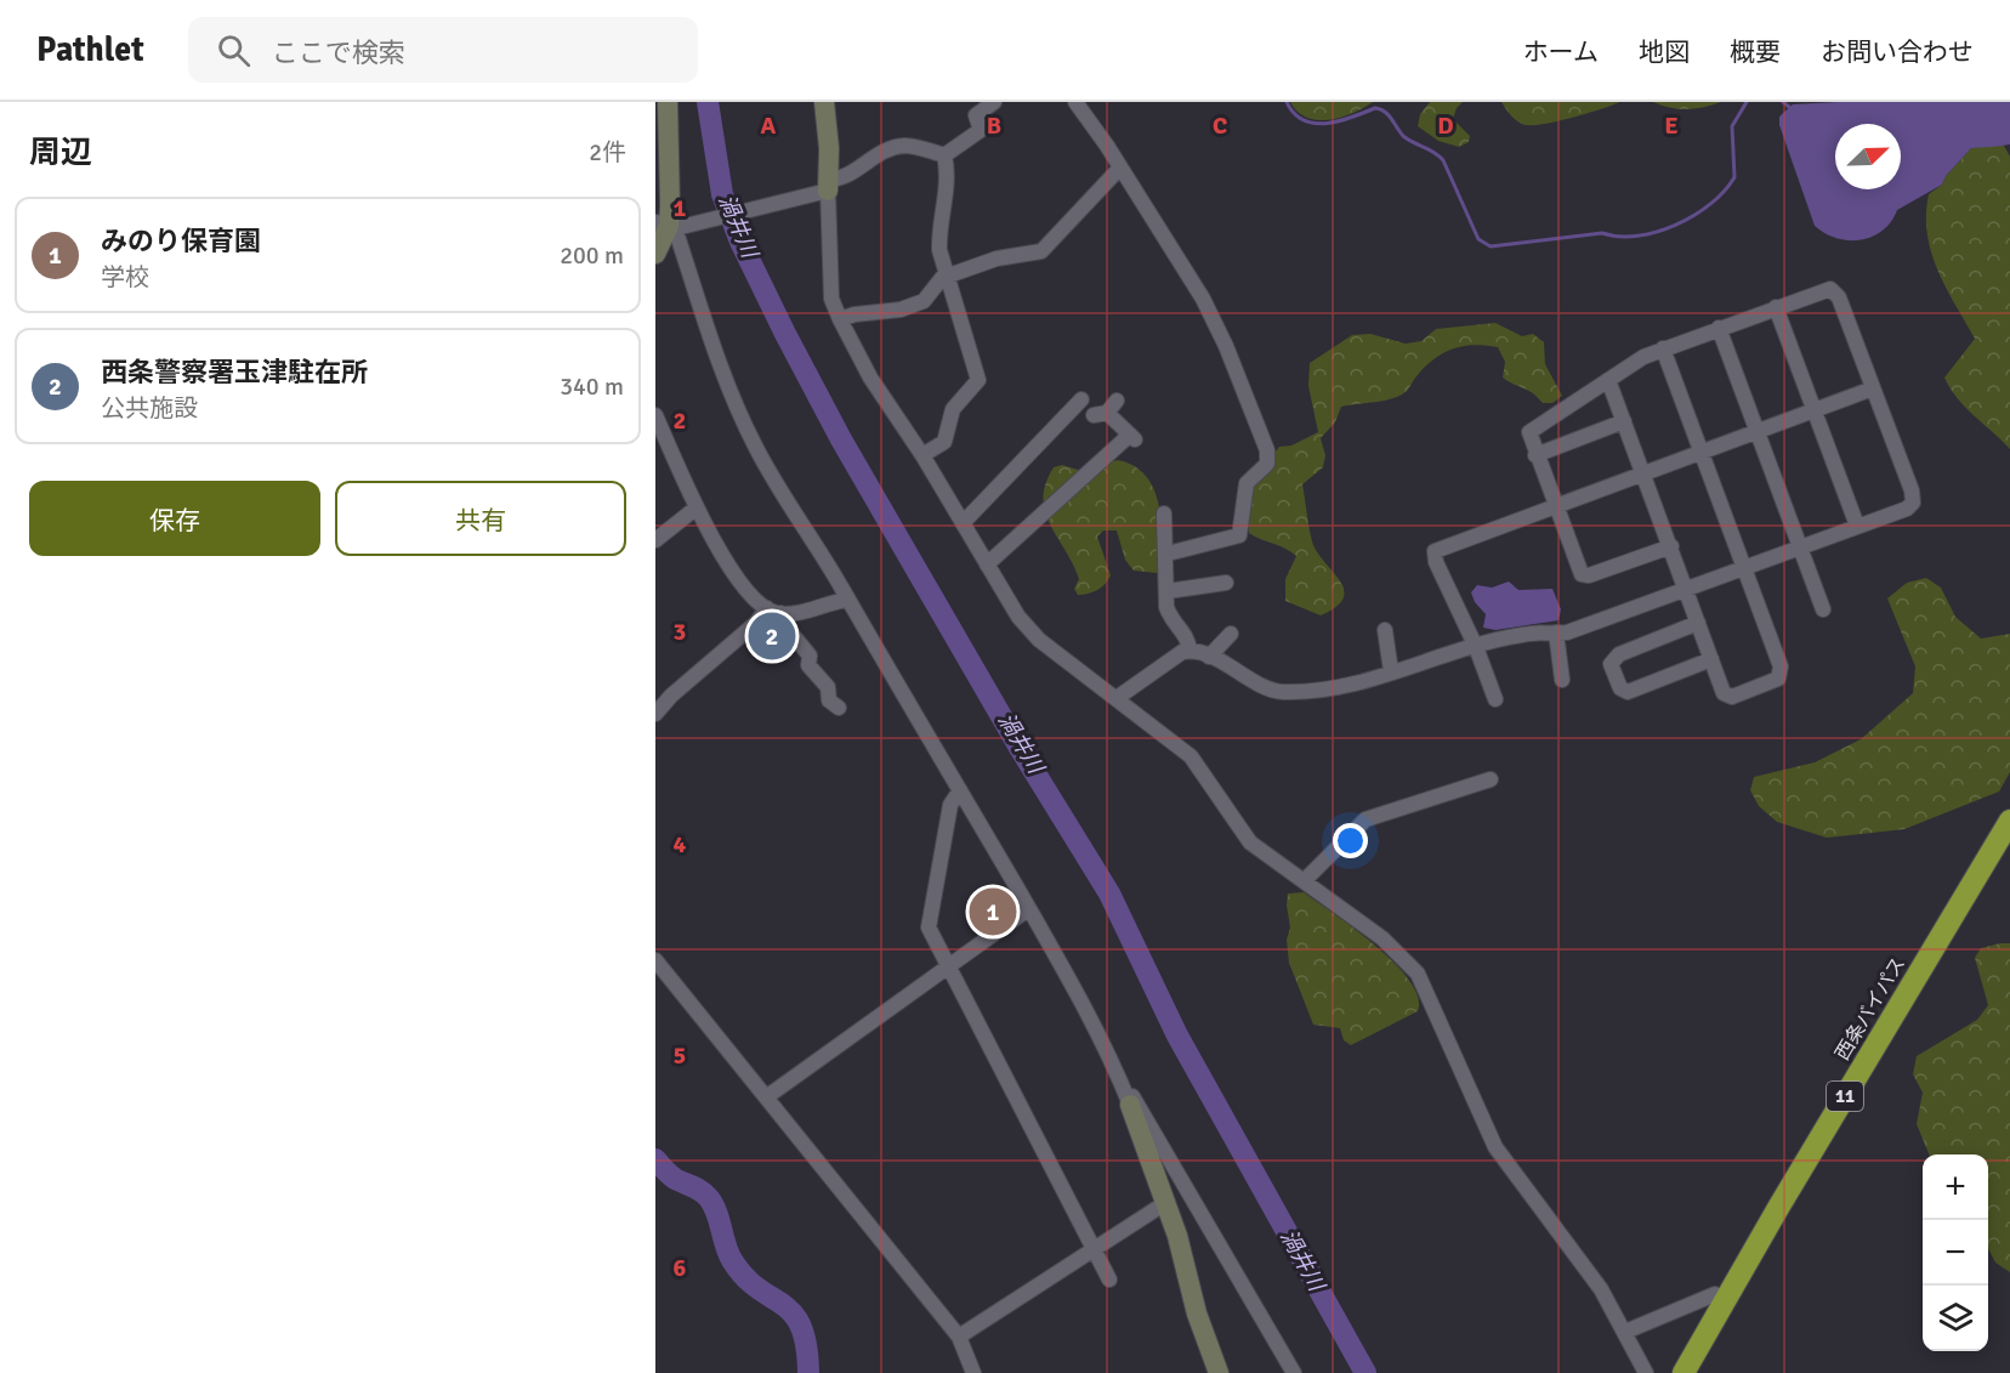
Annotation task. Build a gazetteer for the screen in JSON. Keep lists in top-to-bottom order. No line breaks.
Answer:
{"streets":{"highway":["西条バイパス","11"]},"water":["渦井川"],"north":"top right","page":{"header":"Pathlet","search":"ここで検索","nav":["ホーム","地図","概要","お問い合わせ"],"heading":["周辺","2件"],"list":[{"mark":"1","name":"みのり保育園","note":"学校","value":"200 m"},{"mark":"2","name":"西条警察署玉津駐在所","note":"公共施設","value":"340 m"}],"buttons":["保存","共有"],"pins":["2","1"],"map_buttons":["+","−"]},"grid":{"columns":["A","B","C","D","E"],"rows":["1","2","3","4","5","6"]}}
